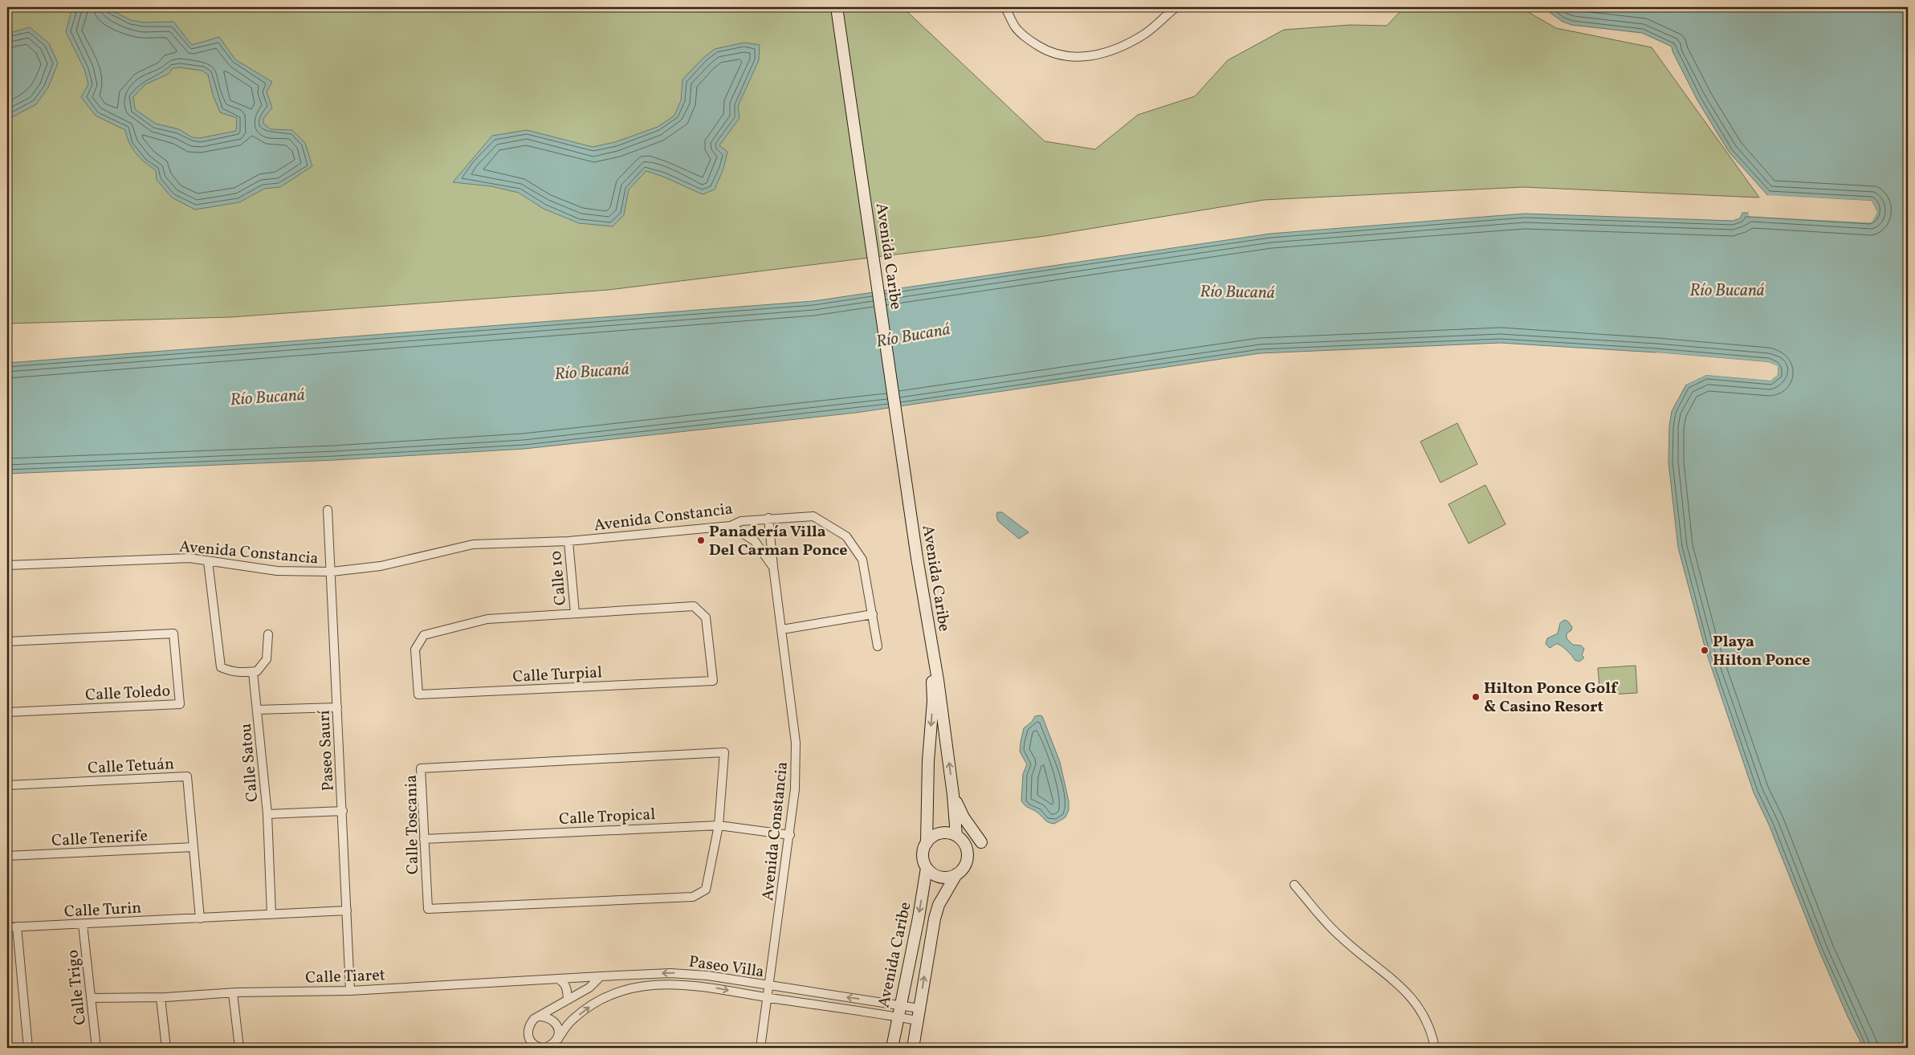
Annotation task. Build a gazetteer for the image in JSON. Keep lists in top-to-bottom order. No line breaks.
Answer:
{"streets":{"street":["Avenida Caribe","Avenida Constancia","Calle 10","Calle Turpial","Calle Toledo","Paseo Saurí","Calle Satou","Calle Tetuán","Calle Tropical","Calle Toscania","Calle Tenerife","Calle Turin","Paseo Villa","Calle Tiaret","Calle Trigo"]},"crossings":[["Avenida Caribe","Paseo Villa"],["Avenida Constancia","Calle 10"],["Avenida Constancia","Paseo Saurí"],["Avenida Constancia","Calle Tropical"],["Avenida Constancia","Paseo Villa"],["Calle 10","Calle Turpial"],["Paseo Saurí","Calle Turin"],["Paseo Saurí","Calle Tiaret"],["Calle Satou","Calle Turin"],["Calle Tetuán","Calle Tenerife"],["Calle Tetuán","Calle Turin"],["Calle Tropical","Calle Toscania"],["Calle Turin","Calle Trigo"],["Paseo Villa","Calle Tiaret"],["Calle Tiaret","Calle Trigo"]],"water":["Río Bucaná"],"places":["Panadería Villa Del Carman Ponce","Playa Hilton Ponce","Hilton Ponce Golf & Casino Resort"]}
